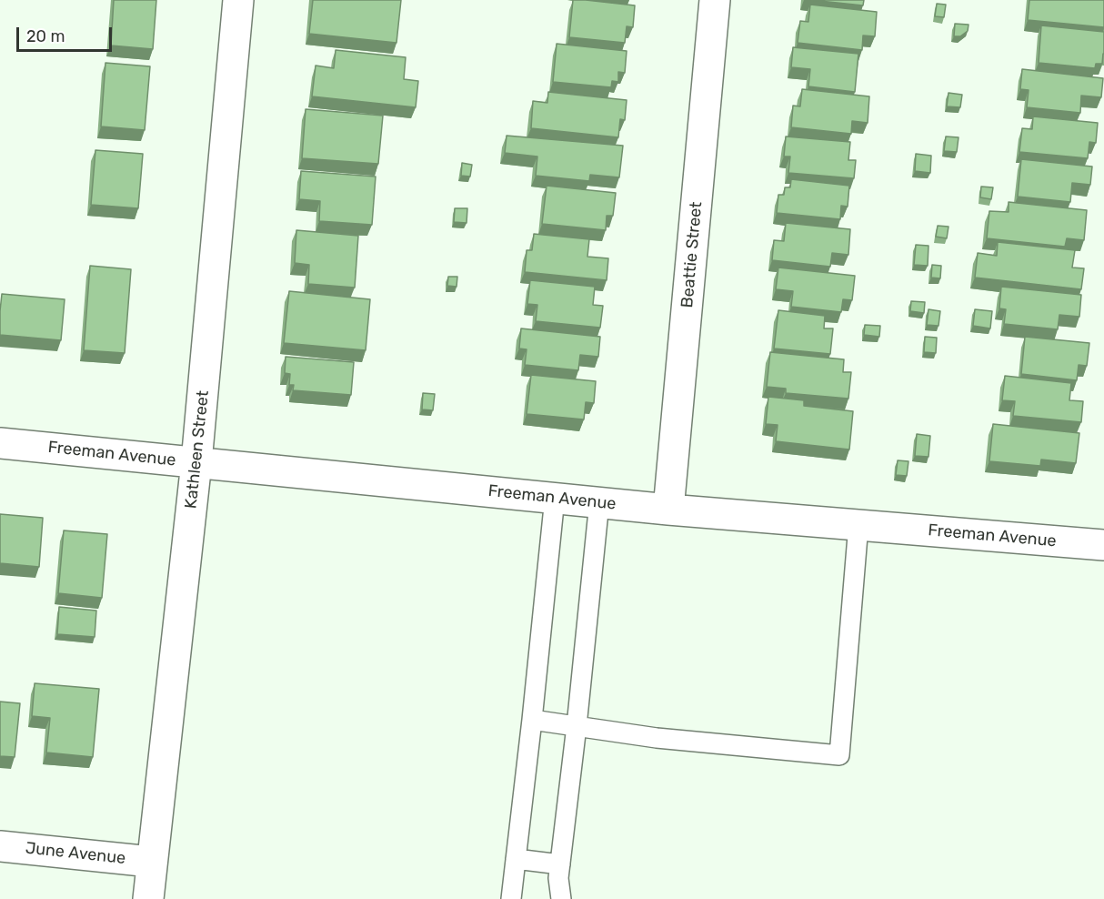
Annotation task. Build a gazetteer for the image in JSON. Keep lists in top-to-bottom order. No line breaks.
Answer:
{"streets":{"street":["Beattie Street","Kathleen Street","Freeman Avenue","June Avenue"]},"crossings":[["Beattie Street","Freeman Avenue"],["Kathleen Street","Freeman Avenue"],["Kathleen Street","June Avenue"]],"scale_bar":"20 m"}
